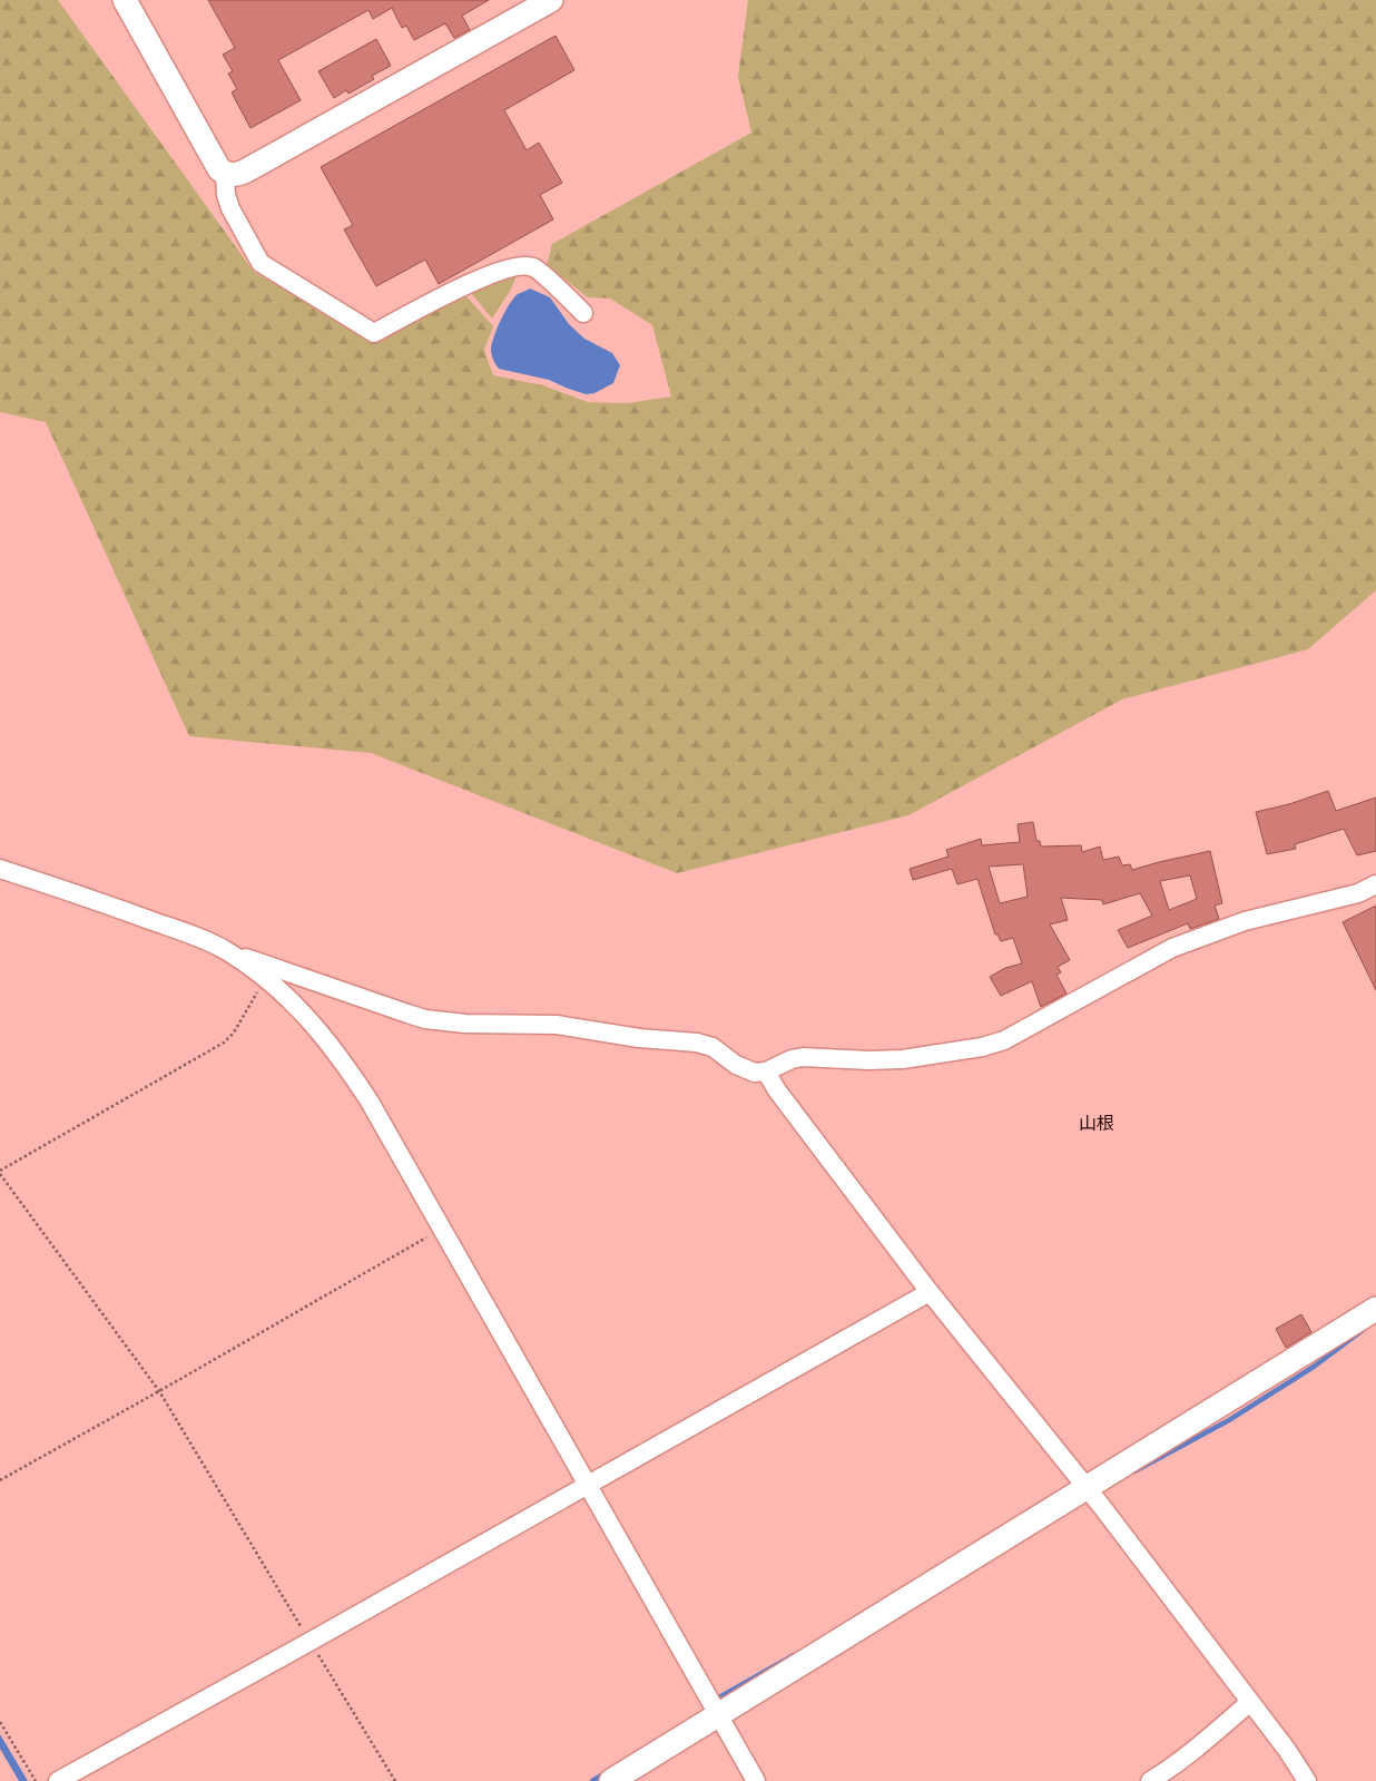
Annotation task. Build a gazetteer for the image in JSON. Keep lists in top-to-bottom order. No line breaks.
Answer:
{"districts":["山根"]}
